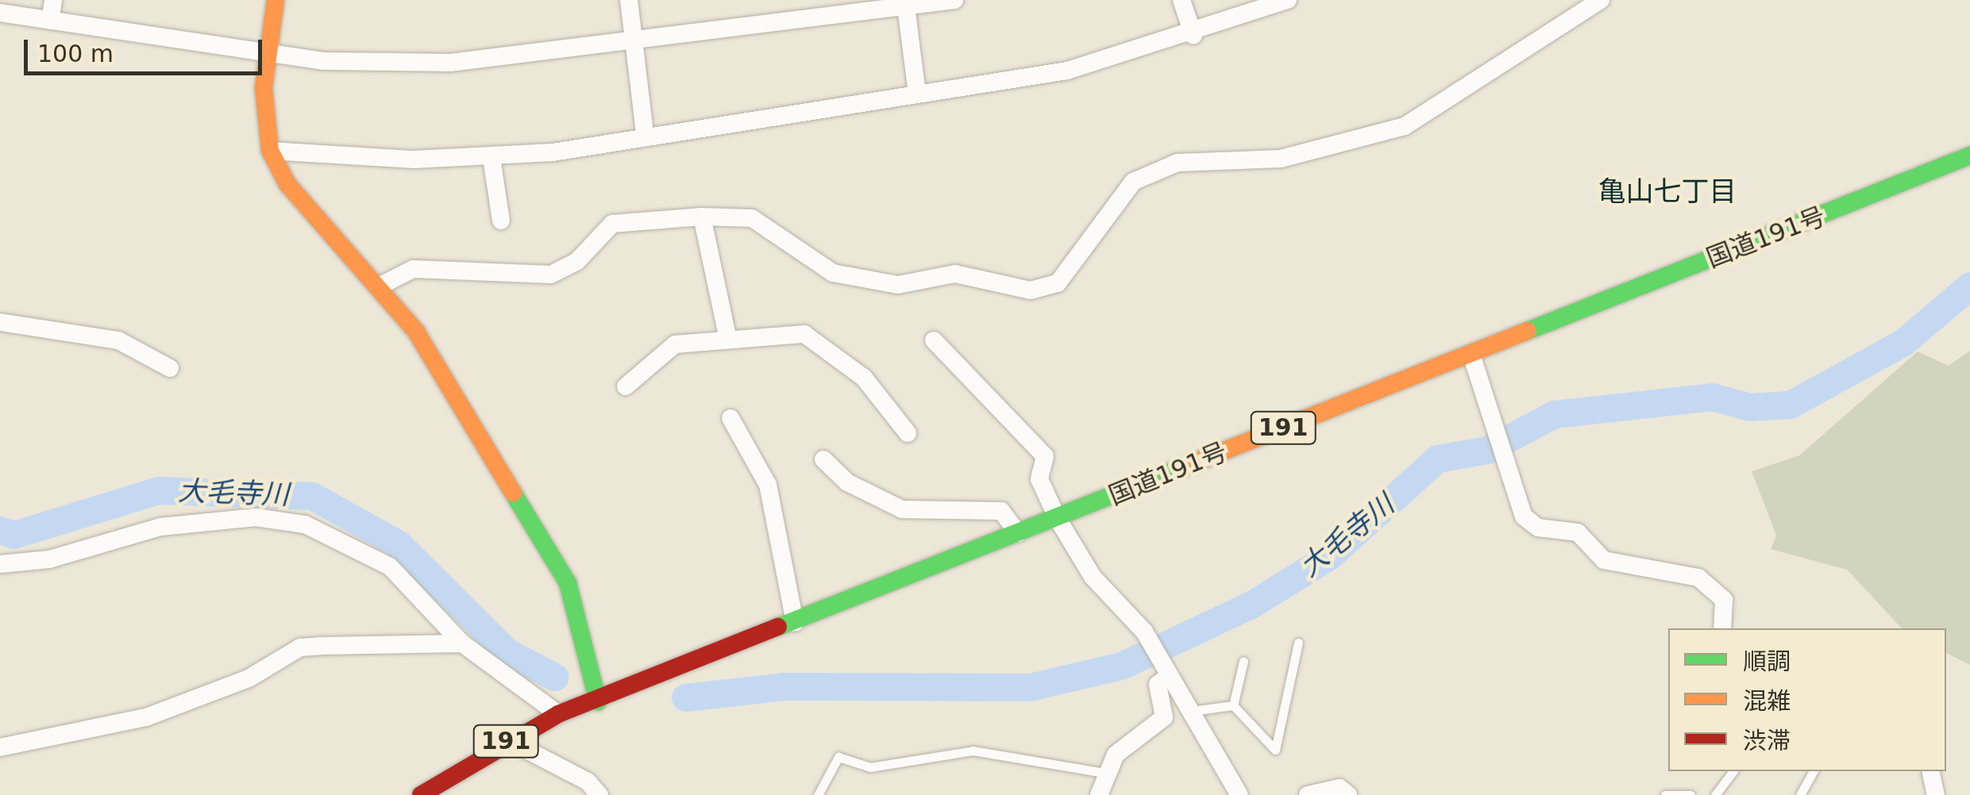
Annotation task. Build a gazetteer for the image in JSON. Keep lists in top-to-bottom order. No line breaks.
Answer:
{"streets":{"main road":["国道191号","191"]},"districts":["亀山七丁目"],"water":["大毛寺川"],"legend":["順調","混雑","渋滞"],"scale_bar":"100 m"}
